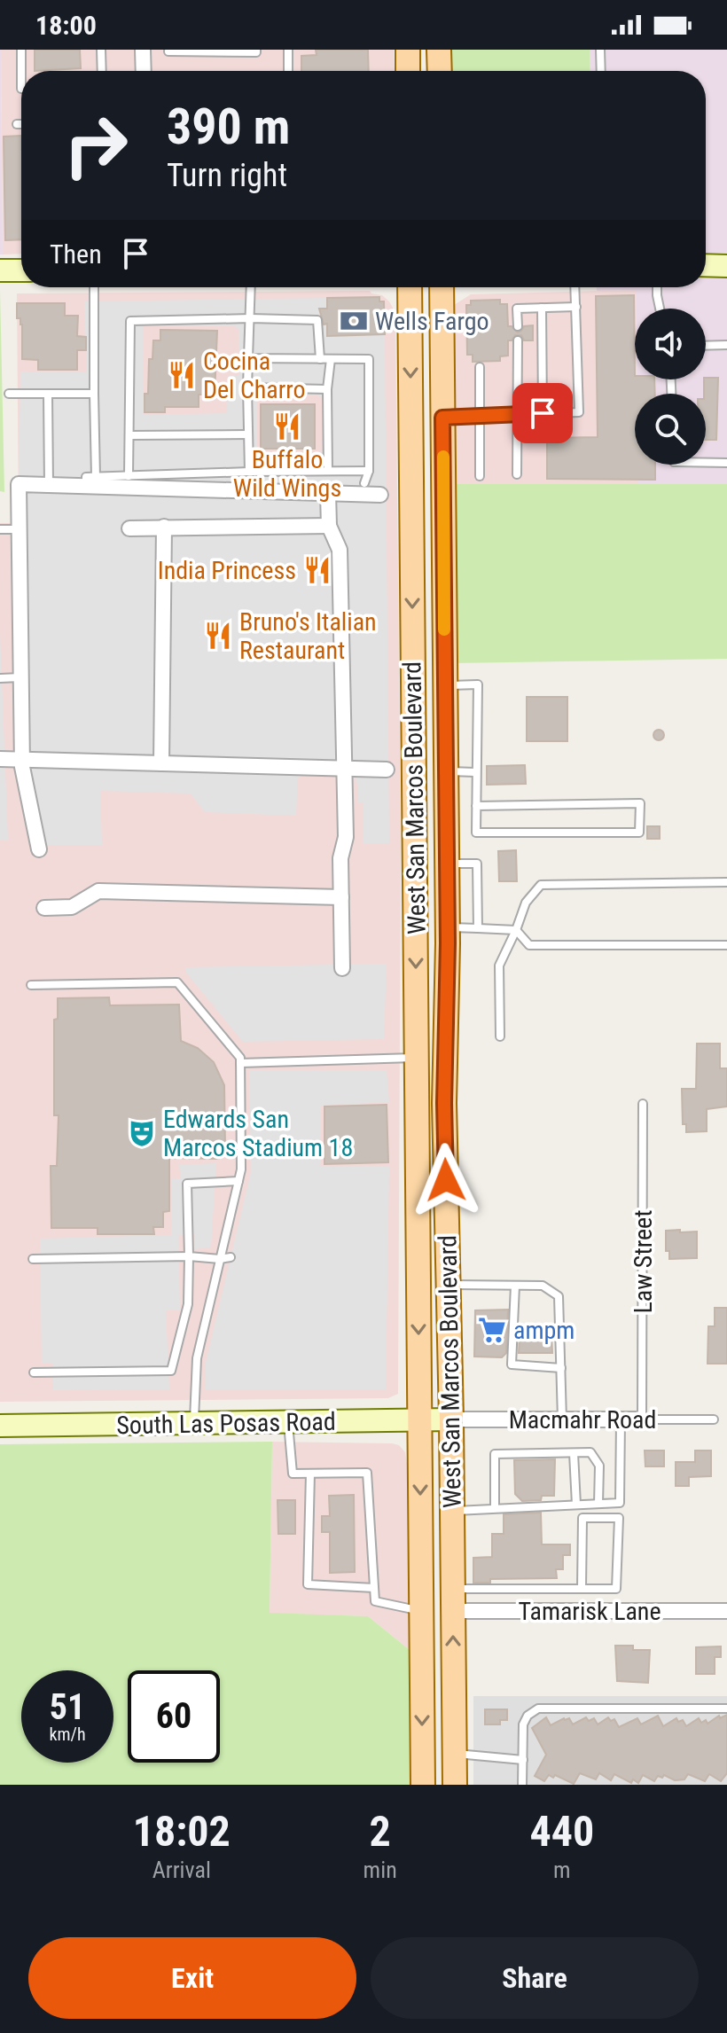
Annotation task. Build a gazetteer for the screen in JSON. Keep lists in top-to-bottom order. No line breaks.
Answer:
{"streets":{"main road":["West San Marcos Boulevard","South Las Posas Road"],"street":["Macmahr Road","Tamarisk Lane"],"lane":["Law Street"]},"crossings":[["West San Marcos Boulevard","Macmahr Road"],["West San Marcos Boulevard","South Las Posas Road"],["West San Marcos Boulevard","Tamarisk Lane"],["Law Street","Macmahr Road"],["Macmahr Road","South Las Posas Road"]],"places":{"bank":["Wells Fargo"],"restaurant":["Cocina Del Charro","Buffalo Wild Wings","India Princess","Bruno's Italian Restaurant"],"theatre":["Edwards San Marcos Stadium 18"],"supermarket":["ampm"]},"page":{"status":"18:00","turn":["390 m","Turn right"],"then":"Then","speed":"51 km/h","limit":"60","eta":["18:02","Arrival","2","min","440","m"],"buttons":["Exit","Share"]}}
